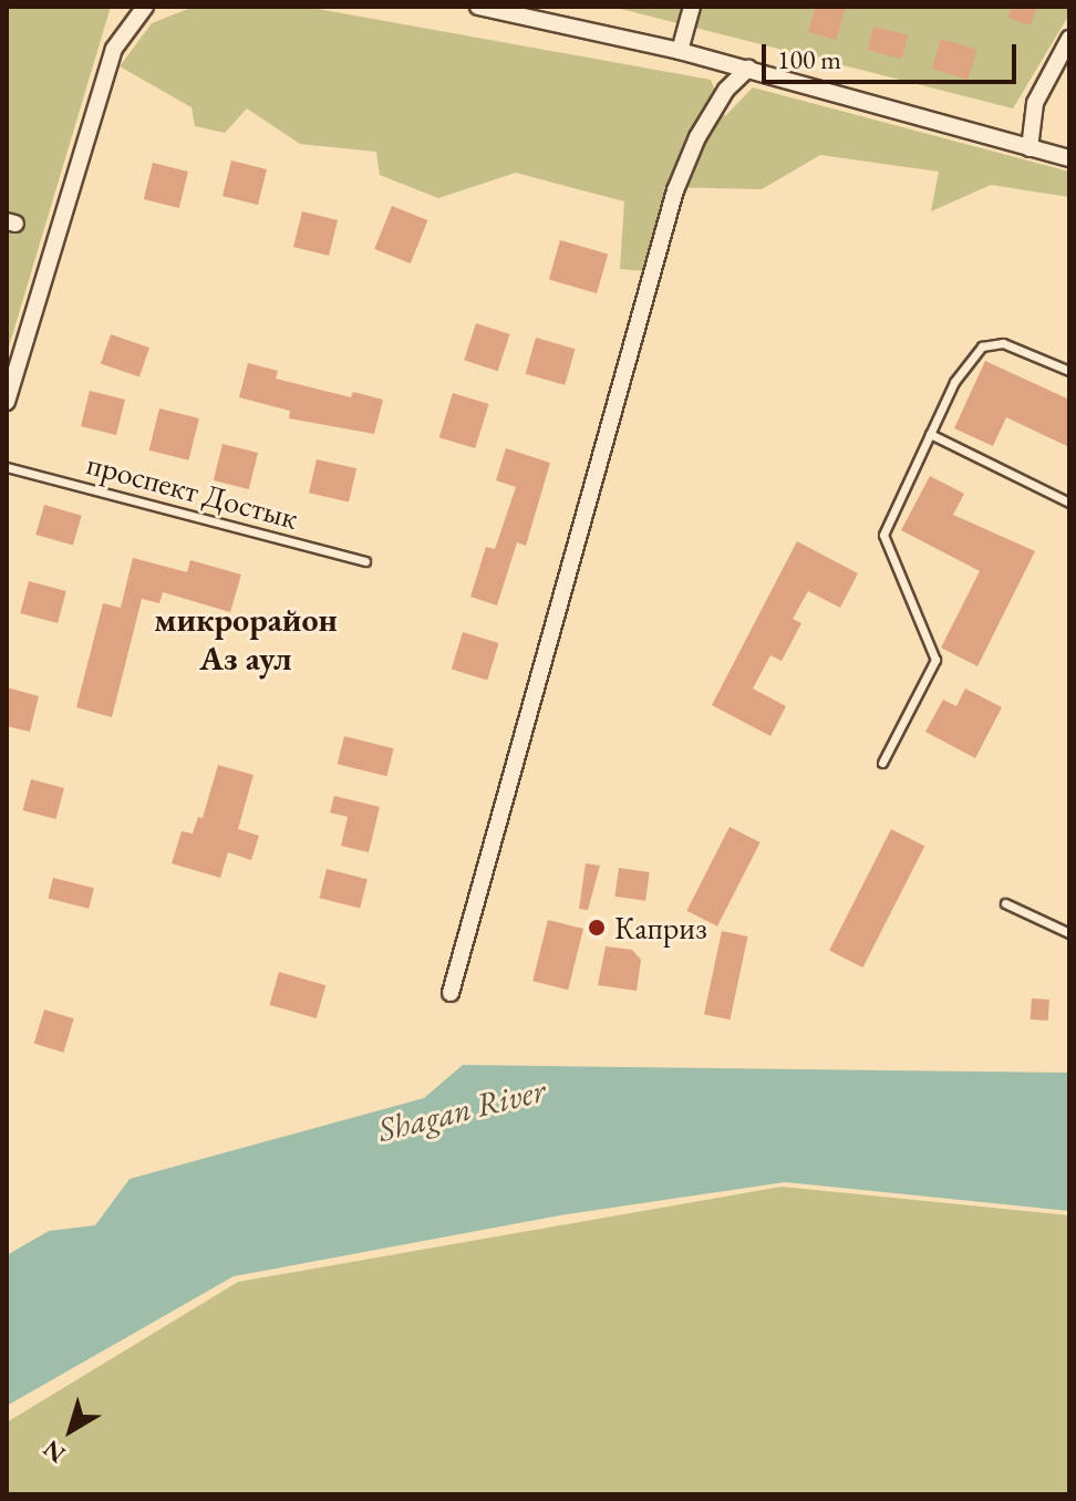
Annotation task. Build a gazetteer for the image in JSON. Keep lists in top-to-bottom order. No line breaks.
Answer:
{"streets":{"lane":["проспект Достык"]},"districts":["микрорайон Аз аул"],"water":["Shagan River"],"places":["Каприз"],"scale_bar":"100 m","north":"bottom left"}
